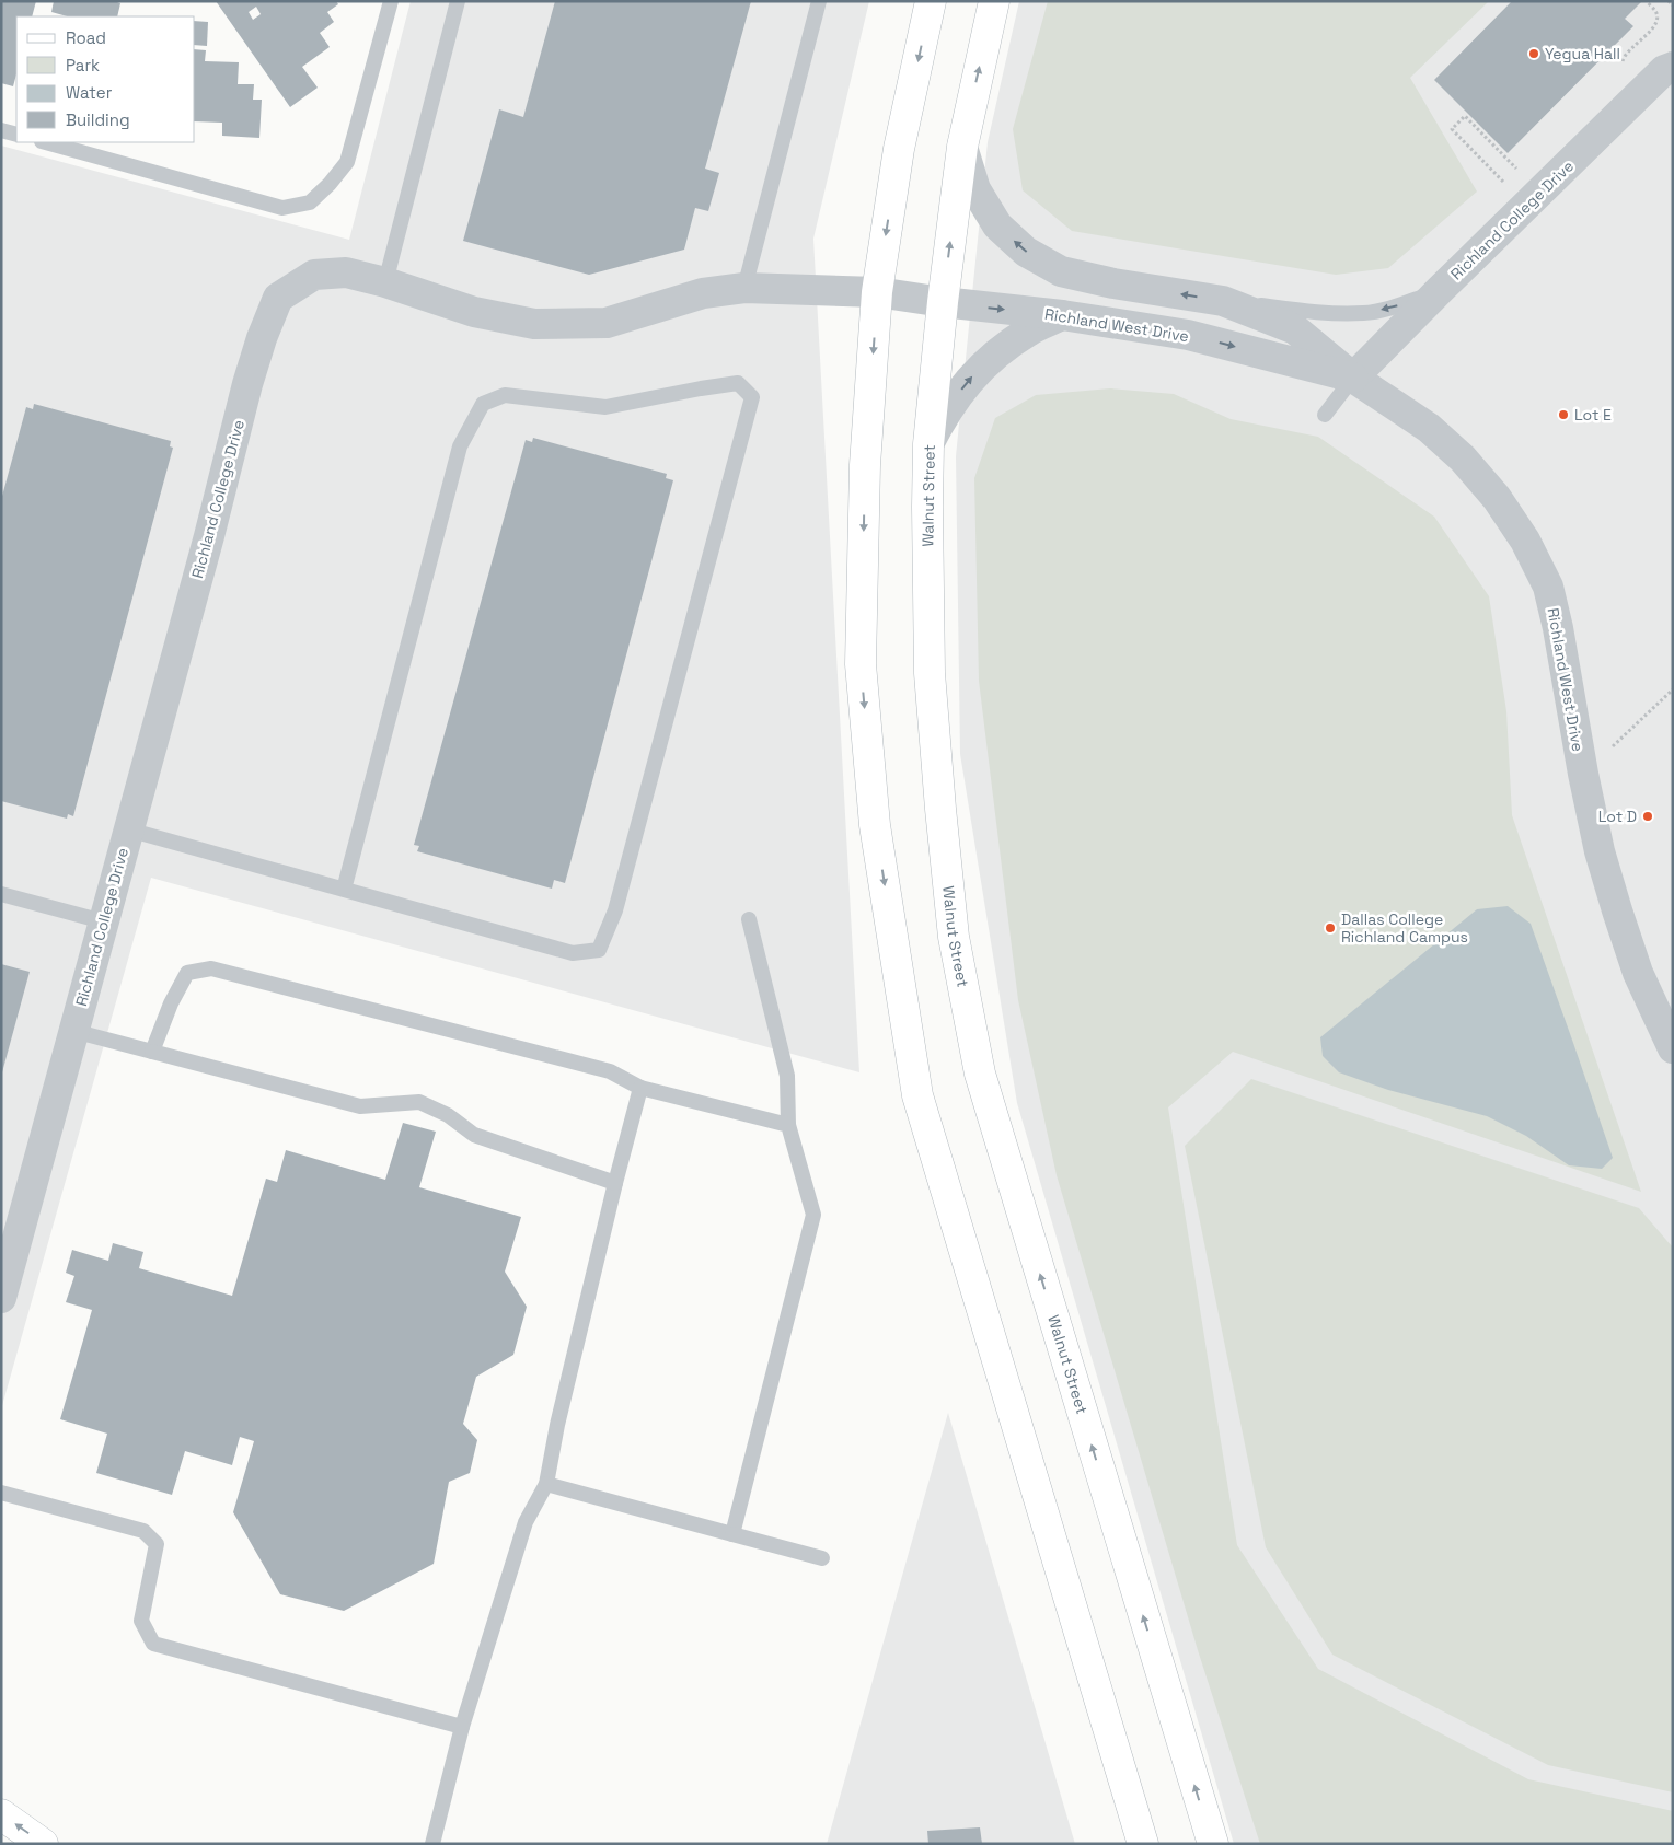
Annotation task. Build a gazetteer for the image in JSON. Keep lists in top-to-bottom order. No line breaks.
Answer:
{"streets":{"main road":["Walnut Street"],"street":["Richland College Drive","Richland West Drive"]},"crossings":[["Richland College Drive","Richland West Drive"],["Richland West Drive","Walnut Street"]],"places":["Yegua Hall","Lot E","Lot D","Dallas College Richland Campus"],"legend":["Road","Park","Water","Building"]}
